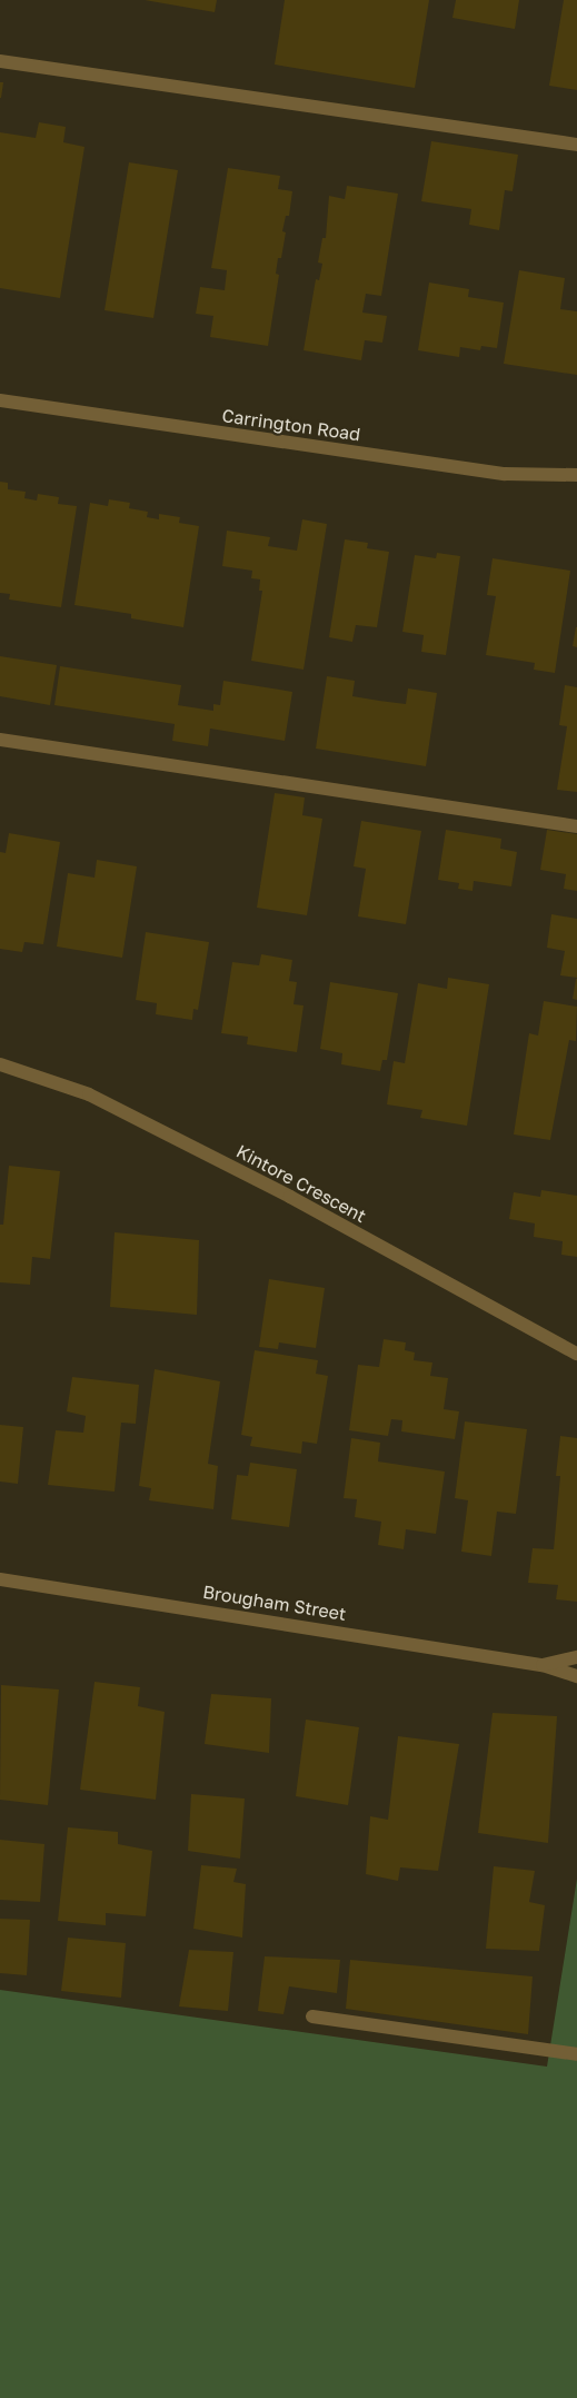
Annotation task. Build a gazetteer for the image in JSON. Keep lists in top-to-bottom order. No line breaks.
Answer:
{"streets":{"street":["Carrington Road","Kintore Crescent","Brougham Street"]}}
